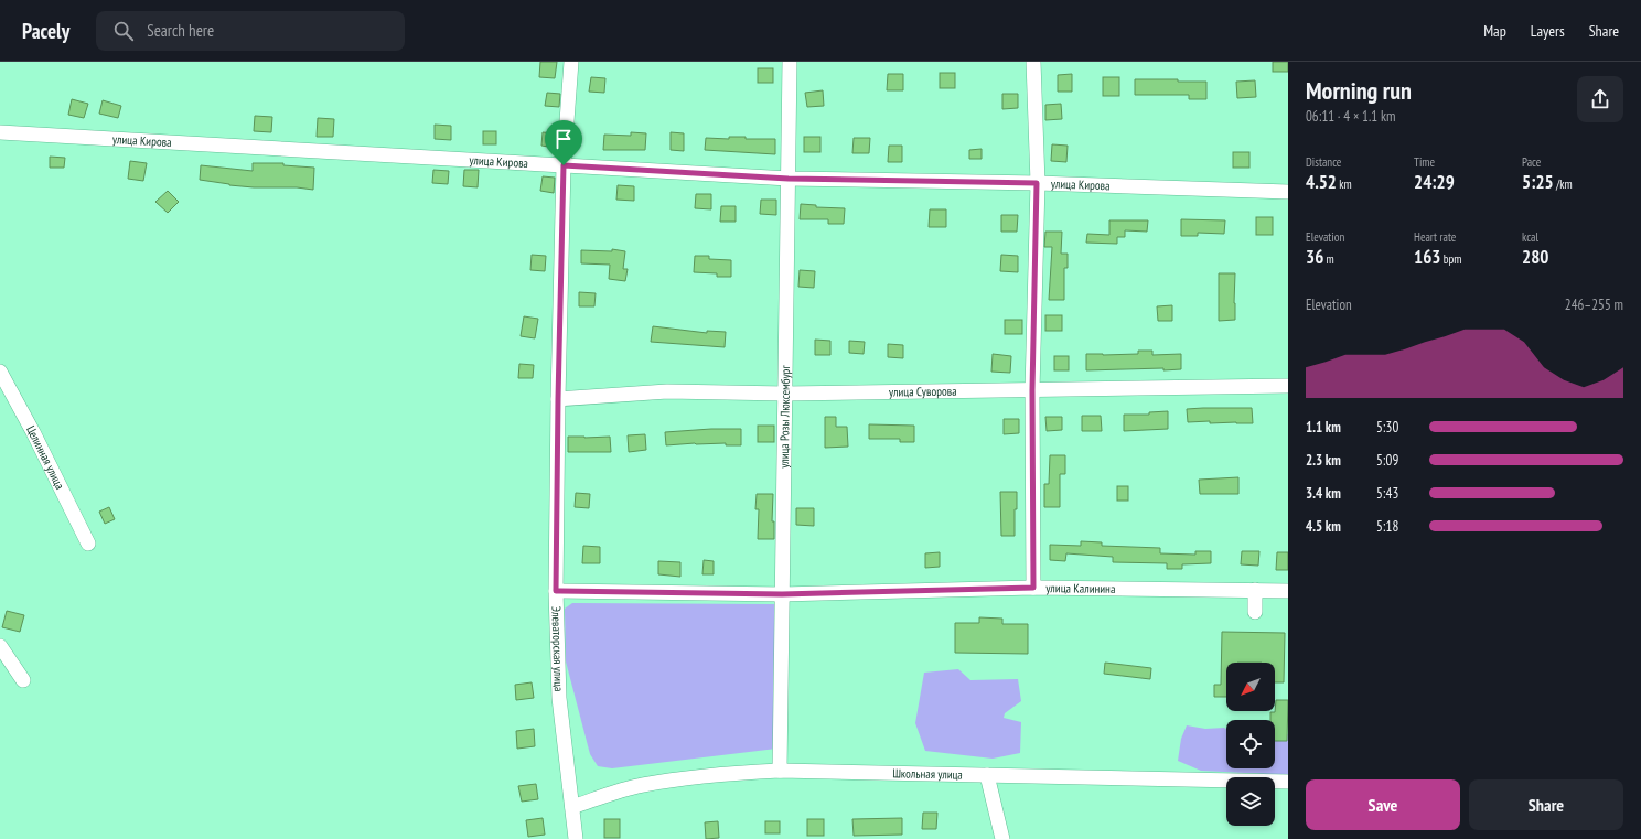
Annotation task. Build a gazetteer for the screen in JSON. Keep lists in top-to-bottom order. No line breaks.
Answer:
{"streets":{"street":["улица Кирова","улица Суворова","улица Розы Люксембург","Целинная улица","улица Калинина","Элеваторская улица","Школьная улица"]},"crossings":[["улица Кирова","улица Розы Люксембург"],["улица Кирова","Элеваторская улица"],["улица Суворова","улица Розы Люксембург"],["улица Суворова","Элеваторская улица"],["улица Розы Люксембург","улица Калинина"],["улица Розы Люксембург","Школьная улица"],["улица Калинина","Элеваторская улица"],["Элеваторская улица","Школьная улица"]],"north":"bottom left","page":{"header":"Pacely","search":"Search here","nav":["Map","Layers","Share"],"heading":["Morning run","06:11 · 4 × 1.1 km"],"stats":[["Distance","4.52 km"],["Time","24:29"],["Pace","5:25 /km"],["Elevation","36 m"],["Heart rate","163 bpm"],["kcal","280"]],"chart":["Elevation","246–255 m"],"list":[{"name":"1.1 km","note":"5:30"},{"name":"2.3 km","note":"5:09"},{"name":"3.4 km","note":"5:43"},{"name":"4.5 km","note":"5:18"}],"buttons":["Save","Share"]}}
